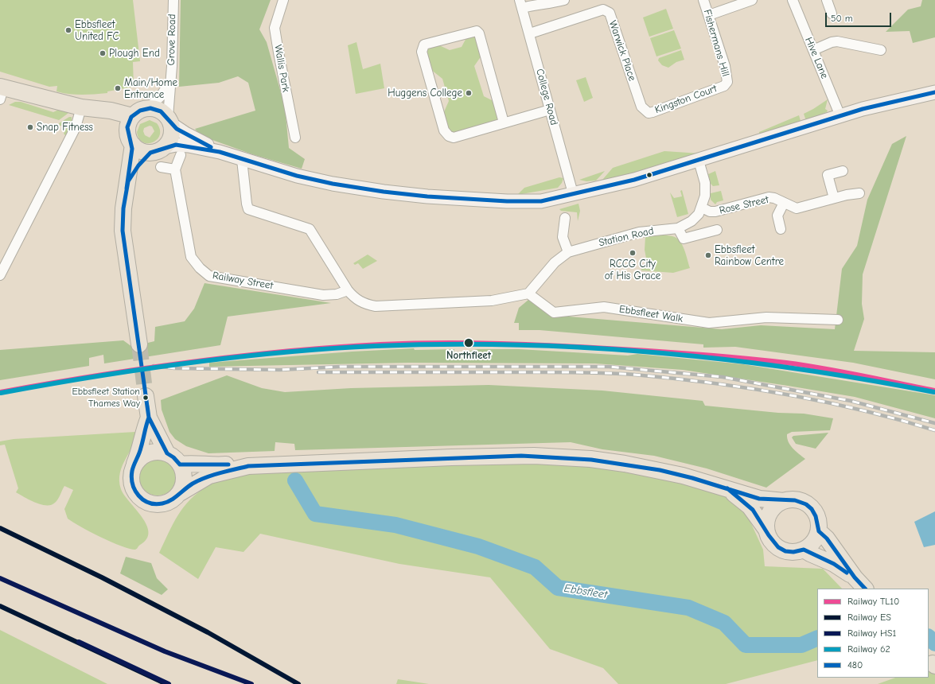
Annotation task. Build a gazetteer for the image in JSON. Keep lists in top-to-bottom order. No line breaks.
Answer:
{"streets":{"street":["Grove Road","Fishermans Hill","Warwick Place","Hive Lane","Wallis Park","College Road","Kingston Court","Rose Street","Station Road","Railway Street","Ebbsfleet Walk"]},"crossings":[["Fishermans Hill","Kingston Court"],["Warwick Place","College Road"],["Warwick Place","Kingston Court"],["Rose Street","Station Road"]],"water":["Ebbsfleet"],"places":["Ebbsfleet United FC","Plough End","Main/Home Entrance","Huggens College","Snap Fitness","RCCG City of His Grace","Ebbsfleet Rainbow Centre","Northfleet","Ebbsfleet Station Thames Way"],"lines":["transit line 480","rail line TL10","rail line 62","rail line ES","rail line HS1"],"legend":["Railway TL10","Railway ES","Railway HS1","Railway 62","480"],"scale_bar":"50 m"}
